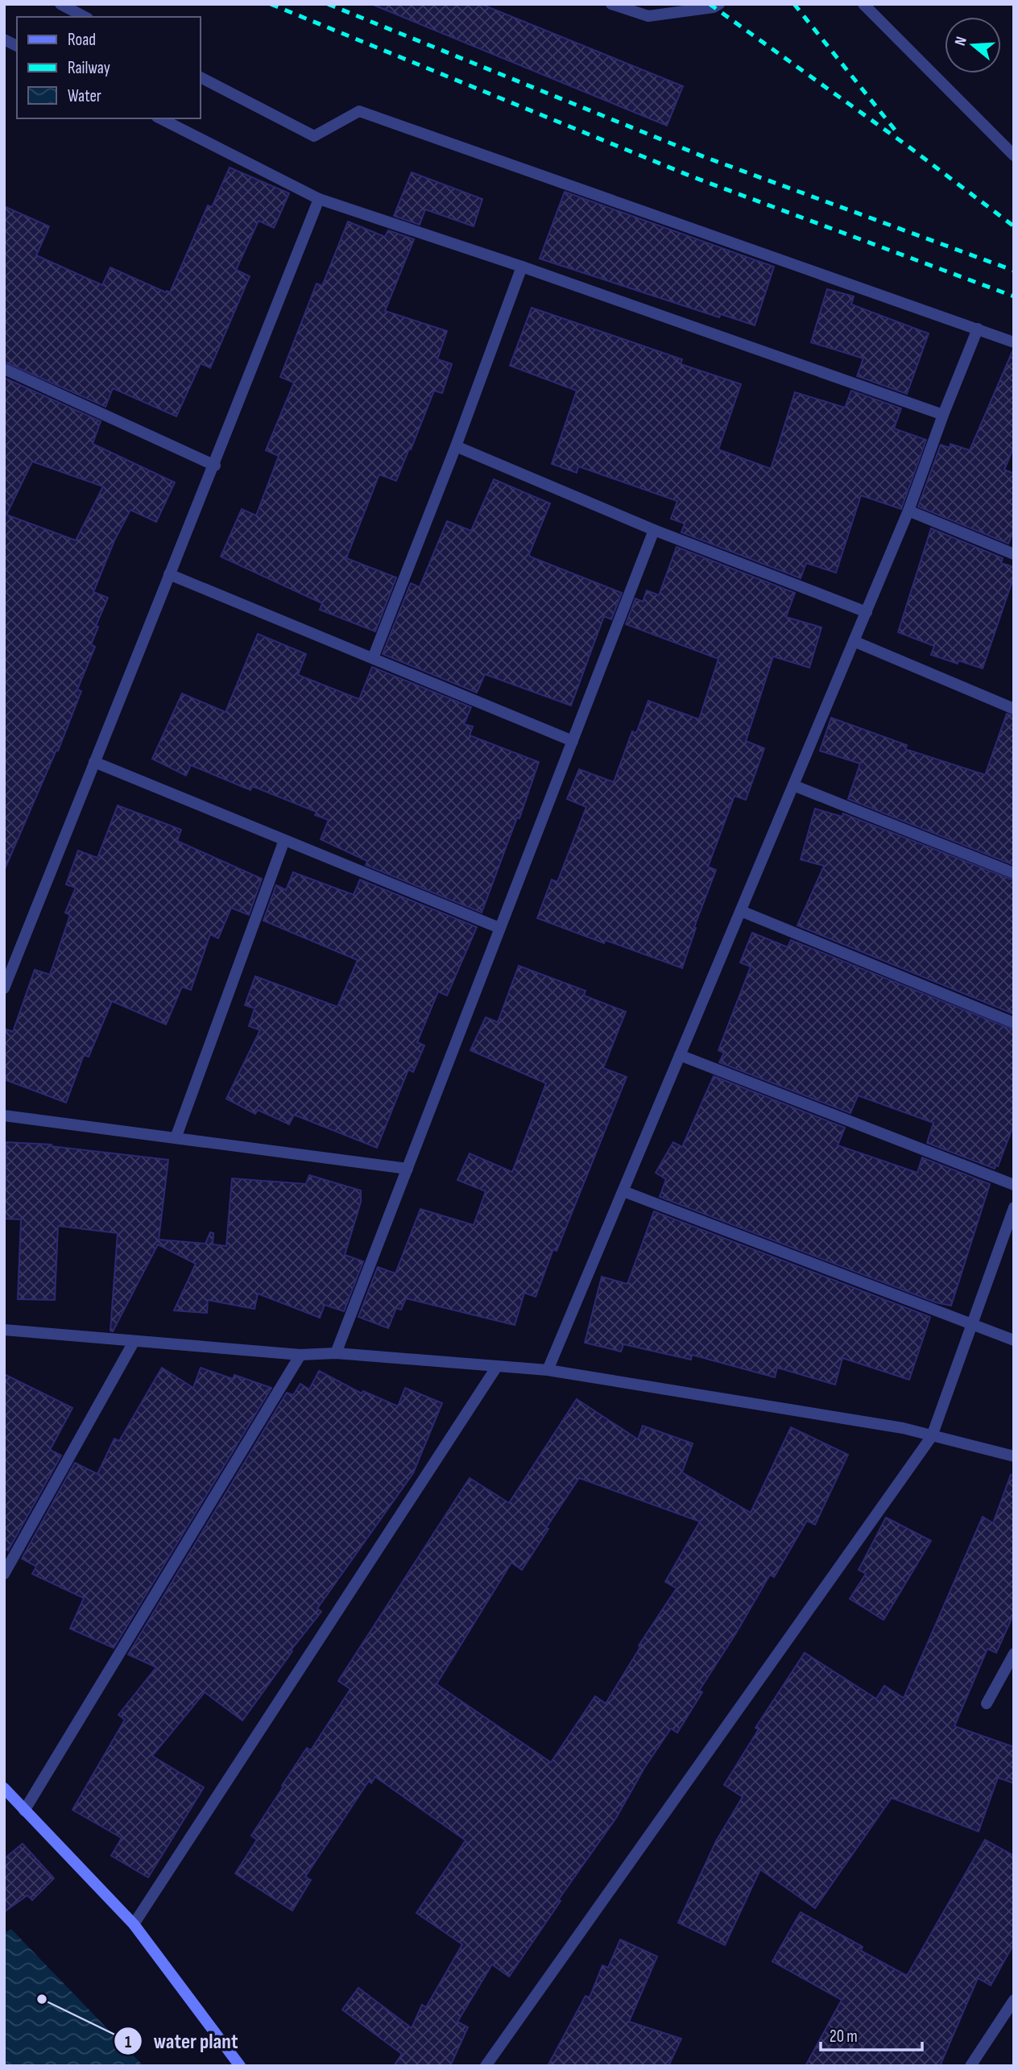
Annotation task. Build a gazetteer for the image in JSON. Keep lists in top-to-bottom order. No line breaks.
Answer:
{"places":["water plant"],"legend":["Road","Railway","Water"],"scale_bar":"20 m","north":"left"}
